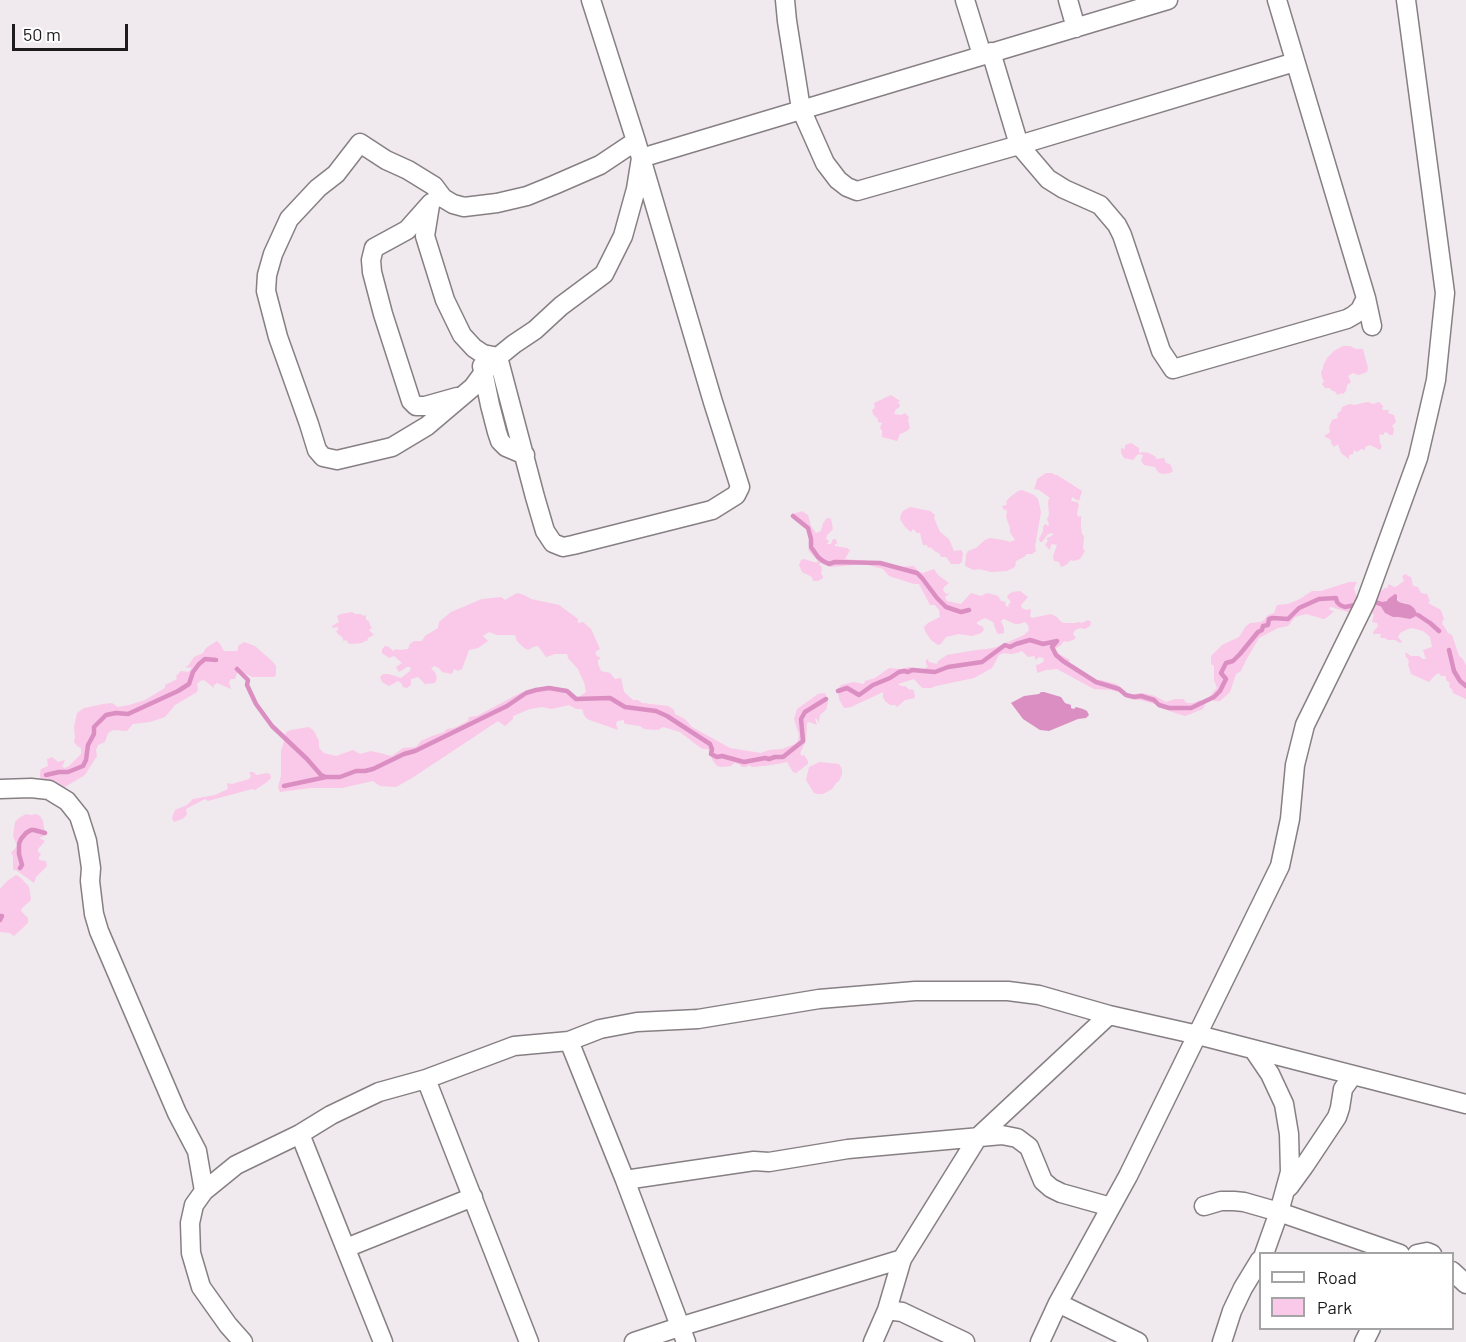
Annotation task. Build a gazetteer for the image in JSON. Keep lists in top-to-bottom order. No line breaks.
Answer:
{"legend":["Road","Park"],"scale_bar":"50 m"}
